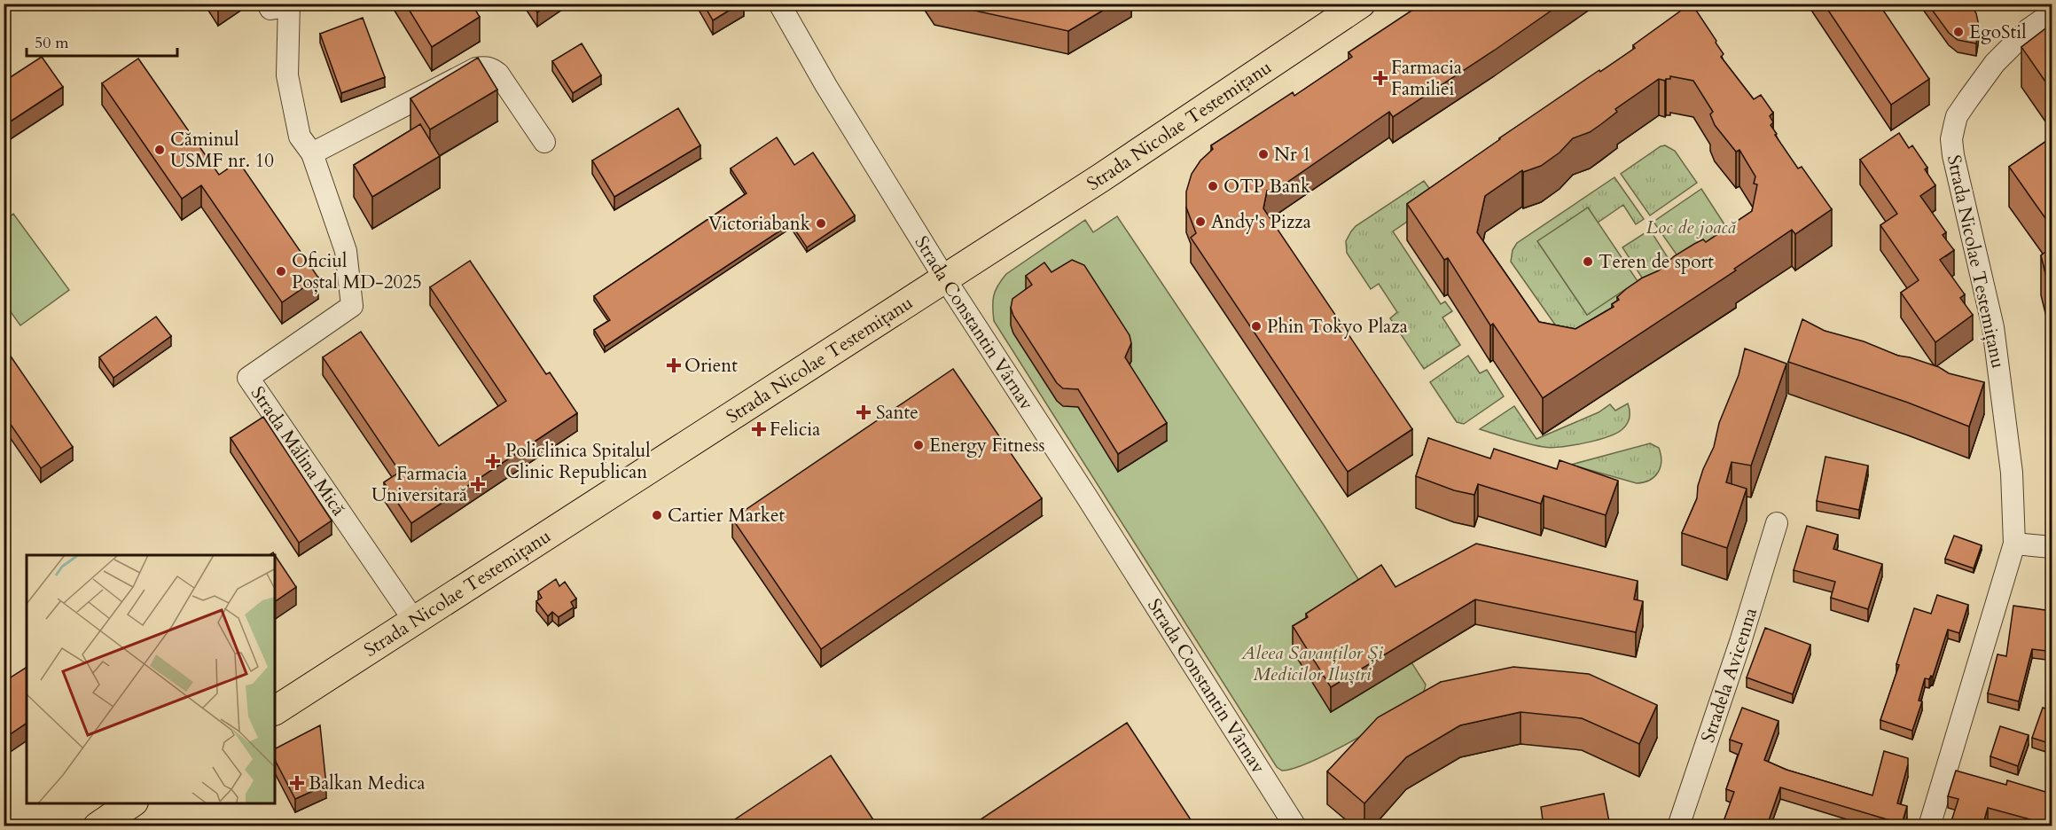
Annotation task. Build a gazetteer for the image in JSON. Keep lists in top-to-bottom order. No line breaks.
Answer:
{"streets":{"main road":["Strada Nicolae Testemițanu"],"street":["Strada Constantin Vârnav","Strada Mălina Mică","Stradela Avicenna"]},"crossings":[["Strada Nicolae Testemițanu","Strada Constantin Vârnav"],["Strada Nicolae Testemițanu","Strada Mălina Mică"]],"parks":["Loc de joacă","Aleea Savanților Și Medicilor Iluștri"],"places":{"other":["EgoStil","Căminul USMF nr. 10","Nr 1","OTP Bank","Andy's Pizza","Victoriabank","Teren de sport","Oficiul Poștal MD-2025","Phin Tokyo Plaza","Energy Fitness","Cartier Market"],"health":["Farmacia Familiei","Orient","Sante","Felicia","Policlinica Spitalul Clinic Republican","Farmacia Universitară","Balkan Medica"]},"scale_bar":"50 m"}
